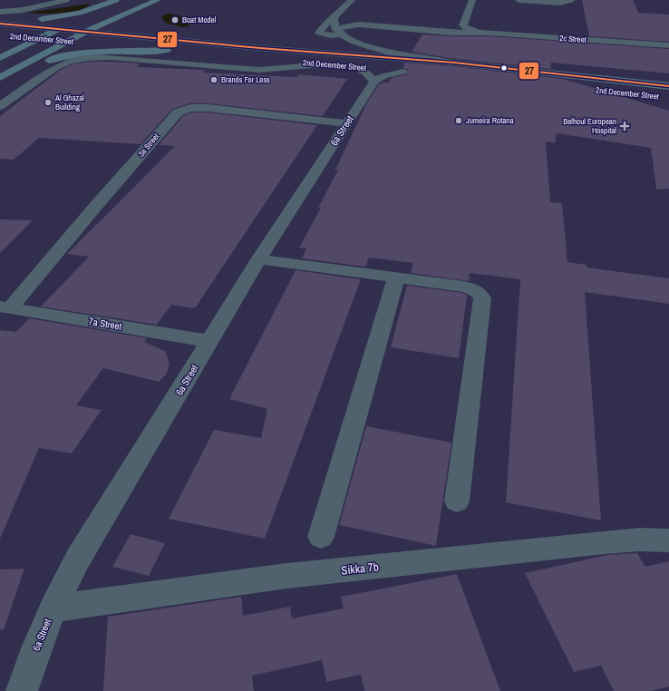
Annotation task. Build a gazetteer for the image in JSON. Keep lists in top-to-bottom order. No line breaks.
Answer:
{"streets":{"main road":["2nd December Street"],"street":["2c Street","6a Street","3a Street","7a Street","Sikka 7b"]},"crossings":[["6a Street","3a Street"],["6a Street","7a Street"],["6a Street","Sikka 7b"],["3a Street","7a Street"]],"places":{"other":["Boat Model","Brands For Less","Al Ghazal Building","Jumeira Rotana"],"health":["Belhoul European Hospital"]},"lines":["transit line 27"]}
